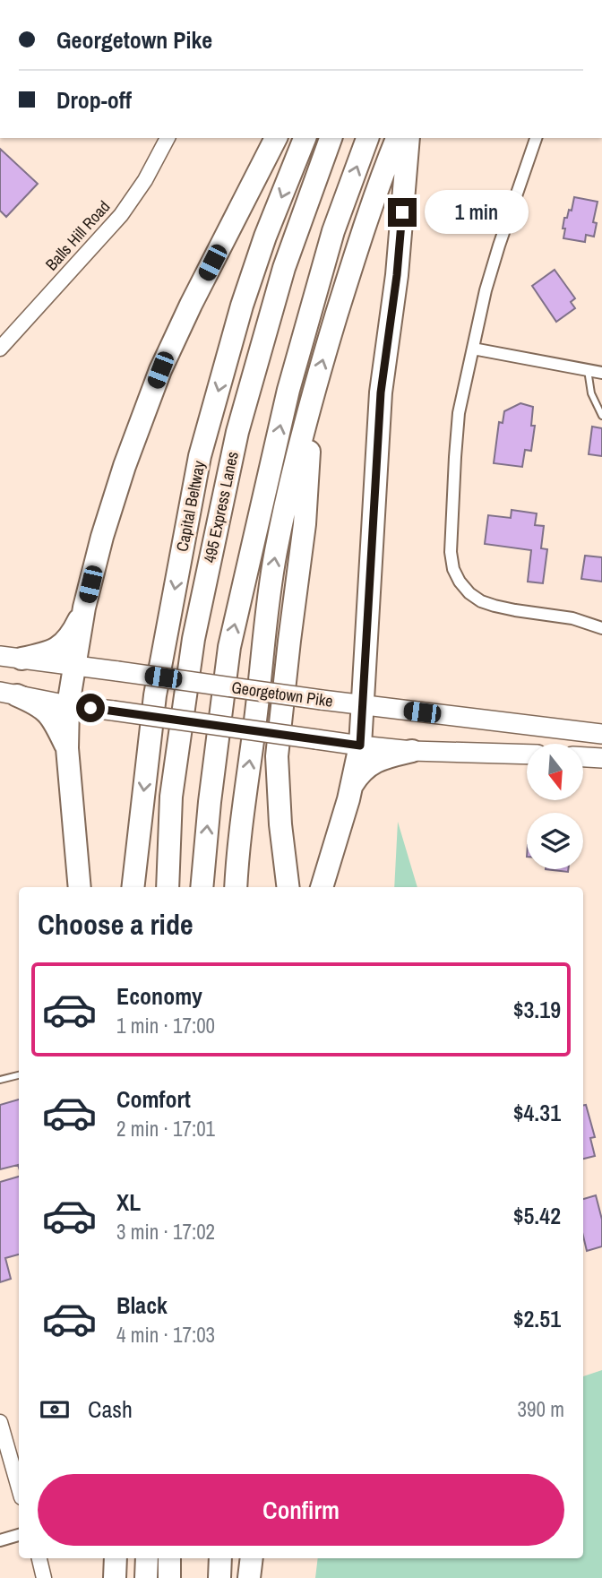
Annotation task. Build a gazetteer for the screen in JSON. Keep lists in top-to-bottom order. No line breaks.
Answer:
{"streets":{"highway":["Capital Beltway","495 Express Lanes"],"main road":["Georgetown Pike"],"street":["Balls Hill Road"]},"north":"bottom","page":{"banner":["Georgetown Pike","Drop-off"],"bubble":"1 min","heading":"Choose a ride","list":[{"name":"Economy","note":"1 min · 17:00","value":"$3.19"},{"name":"Comfort","note":"2 min · 17:01","value":"$4.31"},{"name":"XL","note":"3 min · 17:02","value":"$5.42"},{"name":"Black","note":"4 min · 17:03","value":"$2.51"}],"pay":["Cash","390 m"],"buttons":"Confirm"}}
